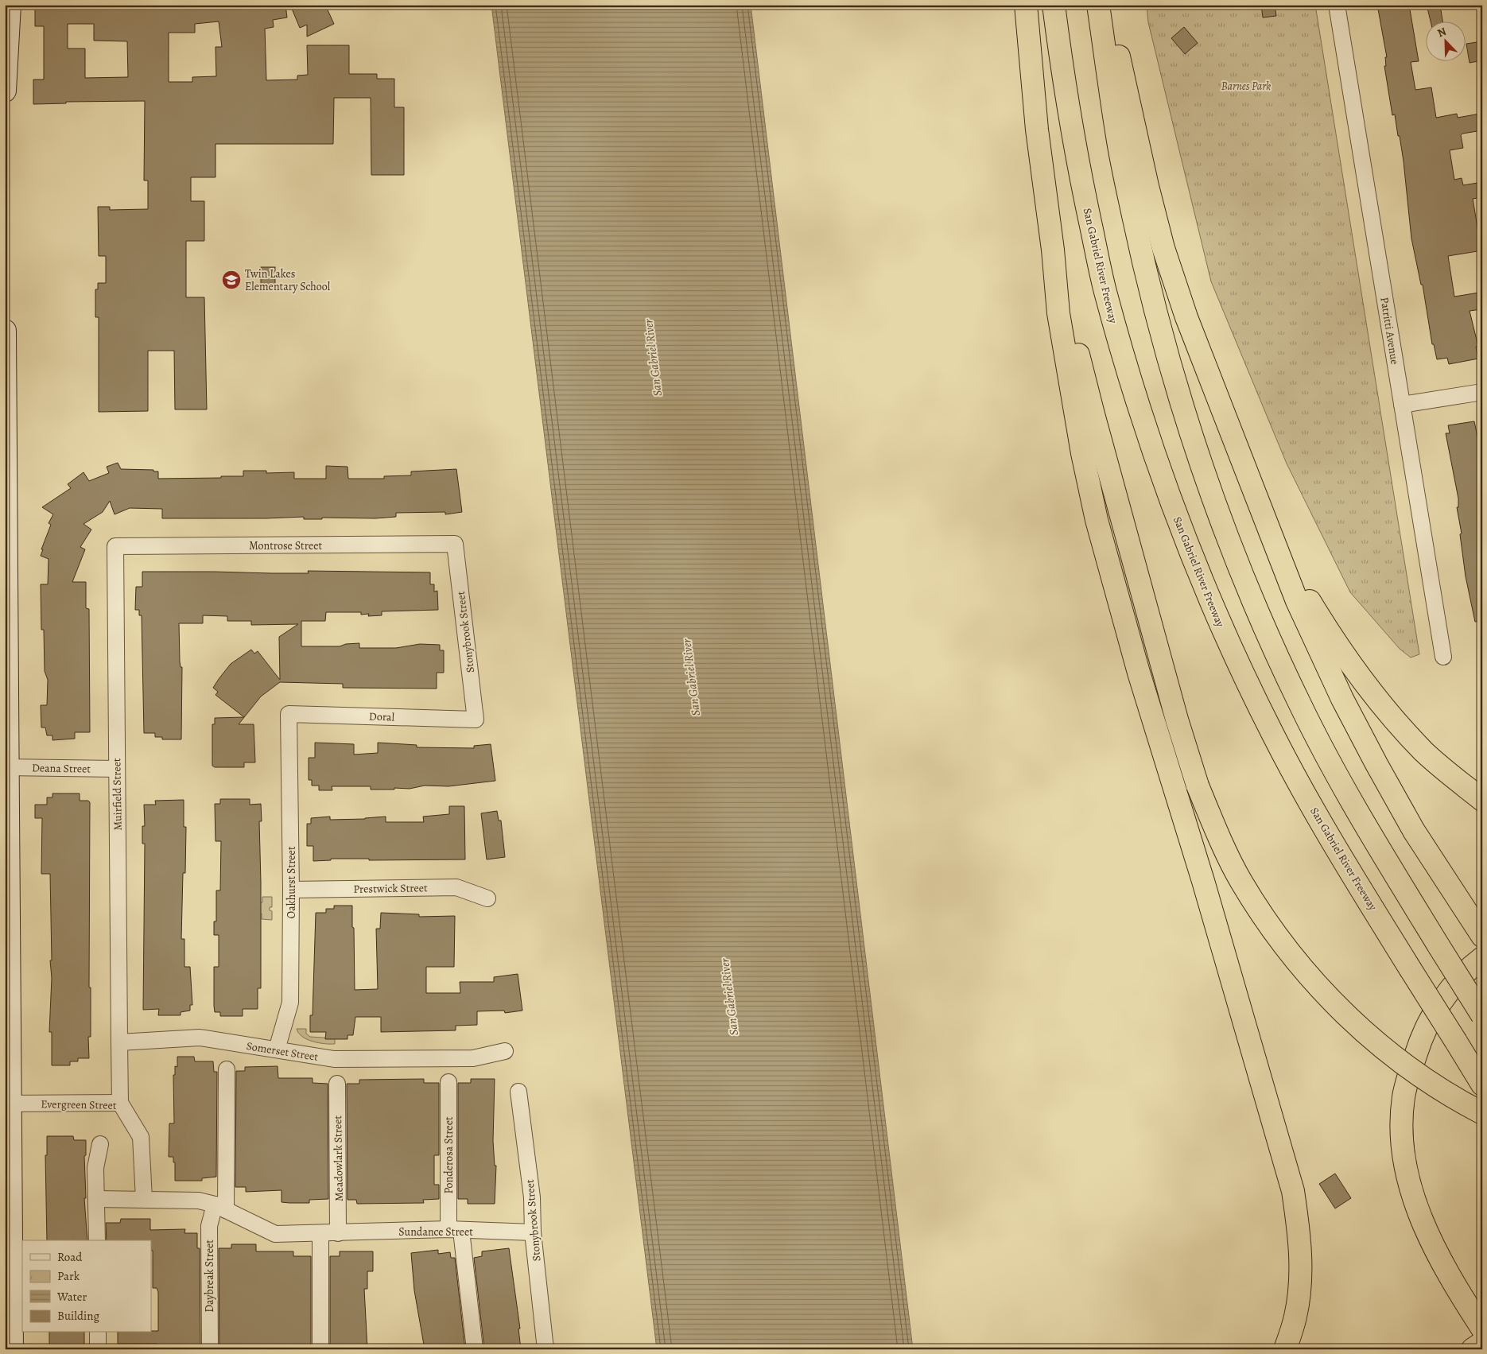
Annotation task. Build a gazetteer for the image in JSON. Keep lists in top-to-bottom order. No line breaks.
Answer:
{"streets":{"highway":["San Gabriel River Freeway"],"street":["Patritti Avenue","Montrose Street","Stonybrook Street","Doral","Deana Street","Muirfield Street","Oakhurst Street","Prestwick Street","Somerset Street","Evergreen Street","Ponderosa Street","Meadowlark Street","Sundance Street","Daybreak Street"]},"crossings":[["Montrose Street","Stonybrook Street"],["Montrose Street","Muirfield Street"],["Stonybrook Street","Doral"],["Stonybrook Street","Sundance Street"],["Doral","Oakhurst Street"],["Deana Street","Muirfield Street"],["Muirfield Street","Somerset Street"],["Oakhurst Street","Prestwick Street"],["Oakhurst Street","Somerset Street"],["Ponderosa Street","Sundance Street"],["Meadowlark Street","Sundance Street"]],"water":["San Gabriel River"],"parks":["Barnes Park"],"places":{"school or university":["Twin Lakes Elementary School"]},"legend":["Road","Park","Water","Building"],"north":"top left"}
